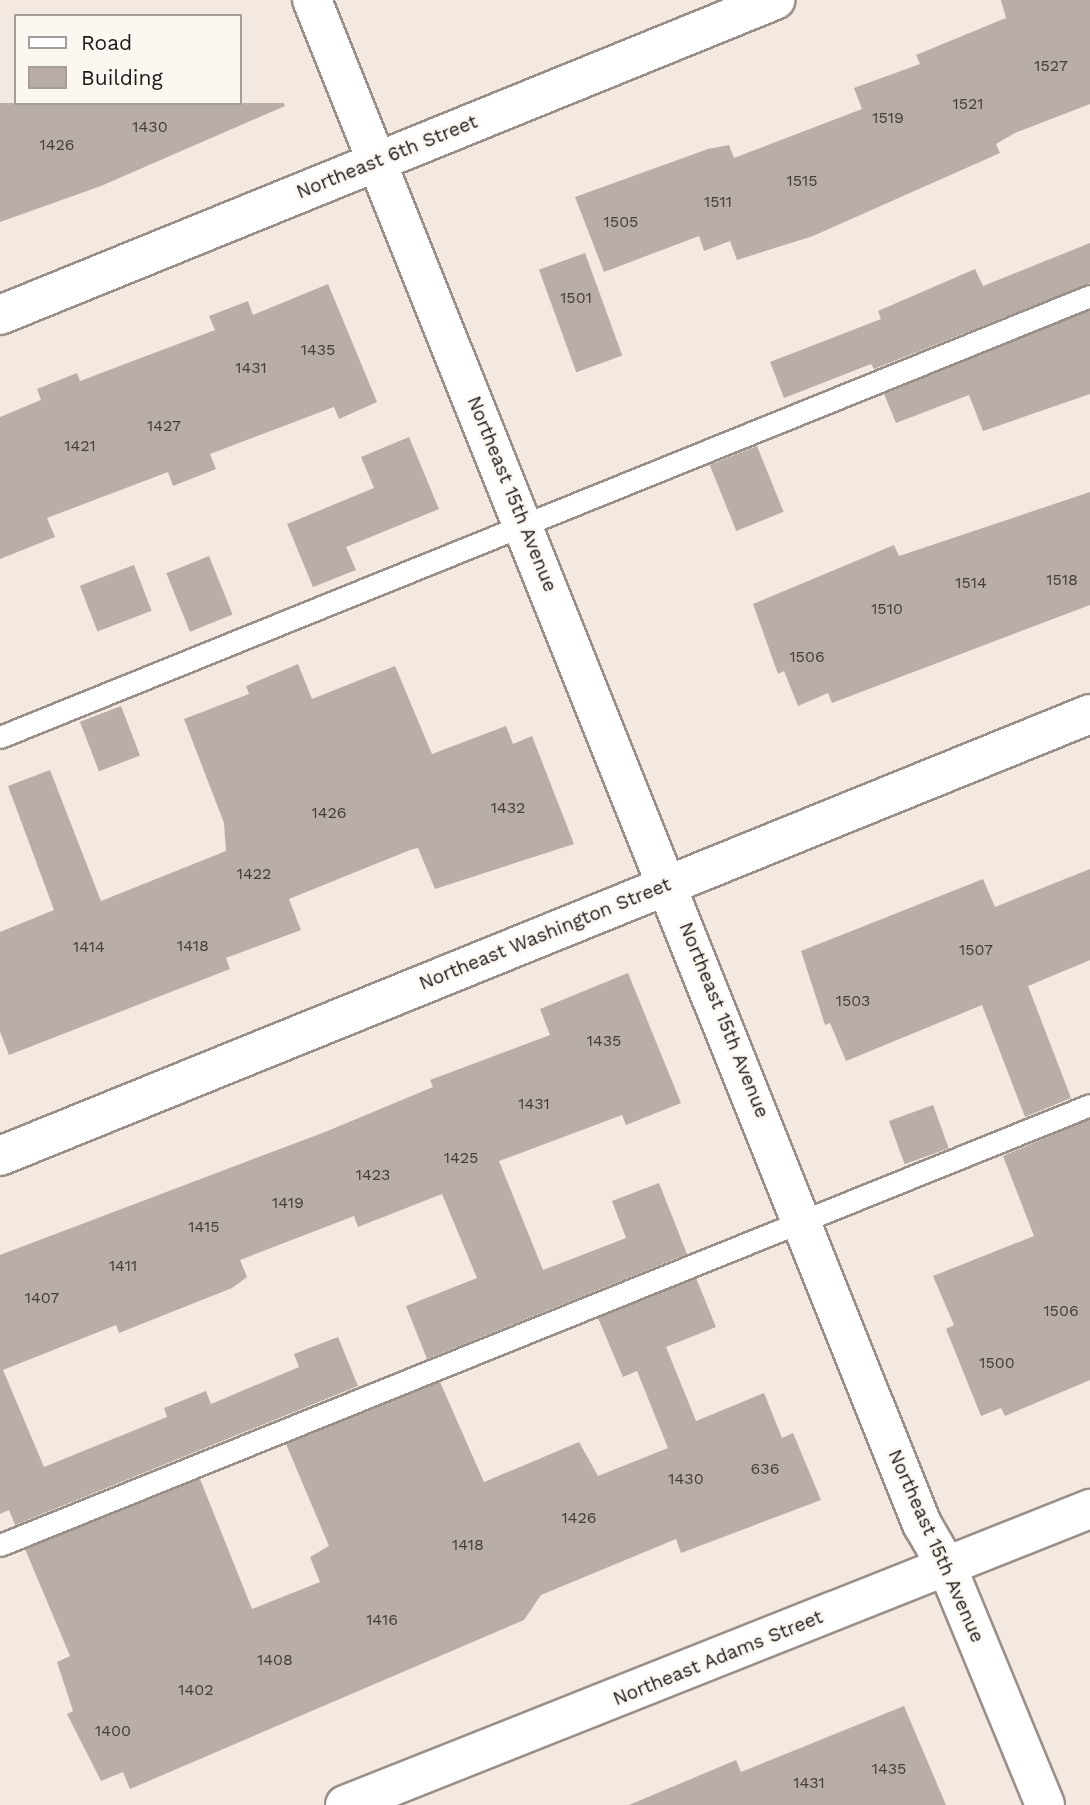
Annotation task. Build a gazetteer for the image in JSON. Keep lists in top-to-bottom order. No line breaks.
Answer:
{"streets":{"street":["Northeast 6th Street","Northeast 15th Avenue","Northeast Washington Street","Northeast Adams Street"]},"crossings":[["Northeast 6th Street","Northeast 15th Avenue"],["Northeast 15th Avenue","Northeast Washington Street"],["Northeast 15th Avenue","Northeast Adams Street"]],"house_numbers":["1527","1521","1519","1430","1426","1515","1511","1505","1501","1435","1431","1427","1421","1518","1514","1510","1506","1432","1426","1422","1418","1414","1507","1503","1435","1431","1425","1423","1419","1415","1411","1407","1506","1500","636","1430","1426","1418","1416","1408","1402","1400","1435","1431"],"legend":["Road","Building"]}
